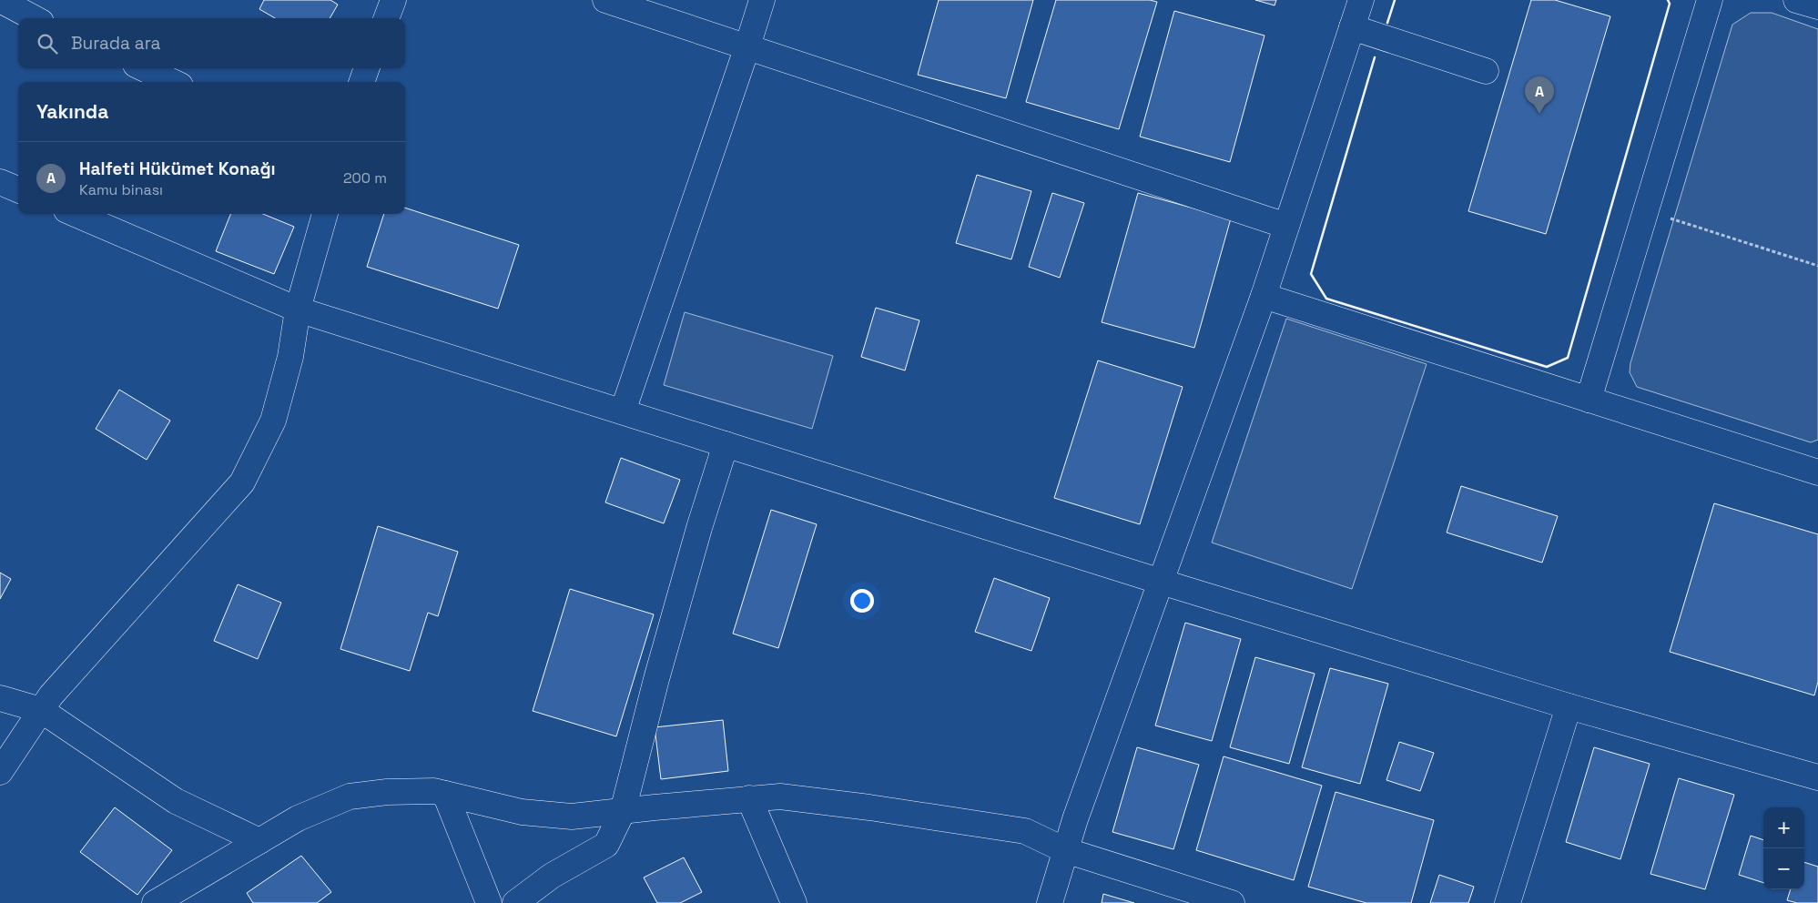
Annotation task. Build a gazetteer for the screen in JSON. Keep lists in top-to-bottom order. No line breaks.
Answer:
{"page":{"search":"Burada ara","pins":"A","heading":"Yakında","list":[{"mark":"A","name":"Halfeti Hükümet Konağı","note":"Kamu binası","value":"200 m"}],"map_buttons":["+","−"]}}
